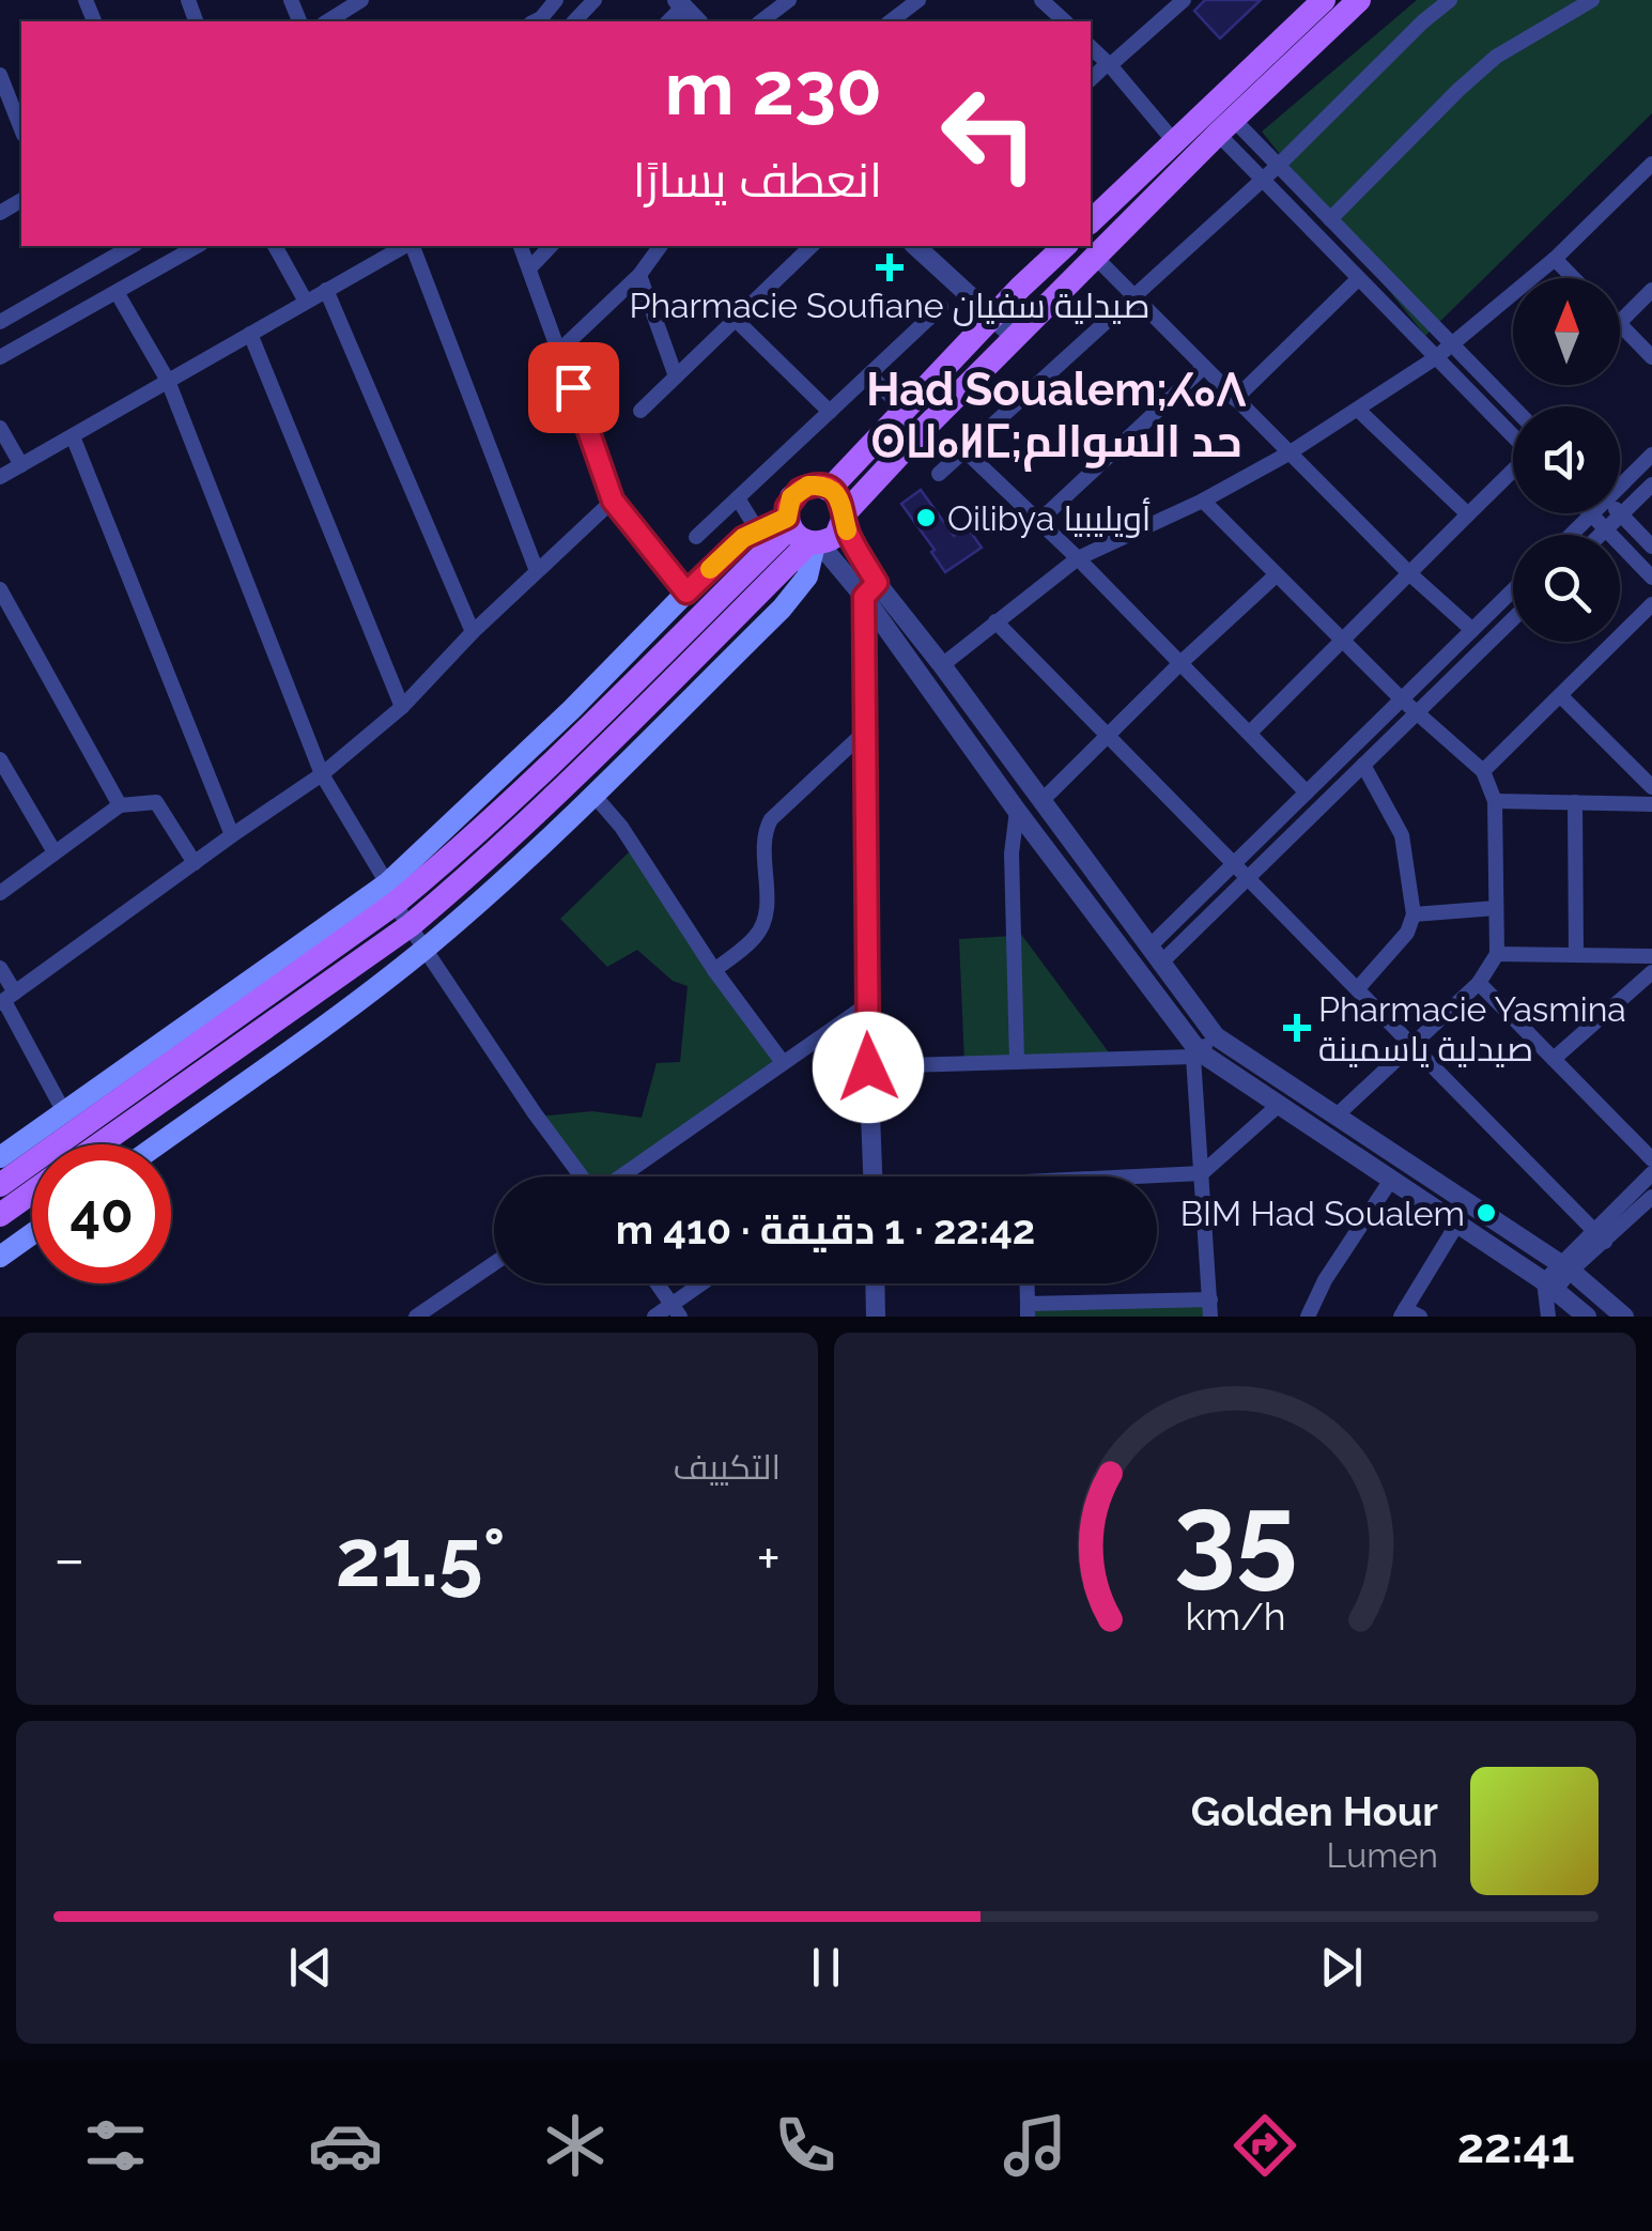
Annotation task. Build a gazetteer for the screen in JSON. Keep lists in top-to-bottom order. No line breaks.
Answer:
{"districts":["Had Soualem;ⵃⴰⴷ ⵙⵡⴰⵍⵎ;حد السوالم"],"places":{"health":["Pharmacie Soufiane صيدلية سفيان","Pharmacie Yasmina صيدلية ياسمينة"],"other":["Oilibya أويليبيا","BIM Had Soualem"]},"north":"top","page":{"turn":["230 m","انعطف يسارًا"],"limit":"40","trip":"22:42 · 1 دقيقة · 410 m","tile":"التكييف","heat":["−","21.5°","+"],"song":["Golden Hour","Lumen"],"tabs":"22:41","gauge":["35","km/h"]}}
